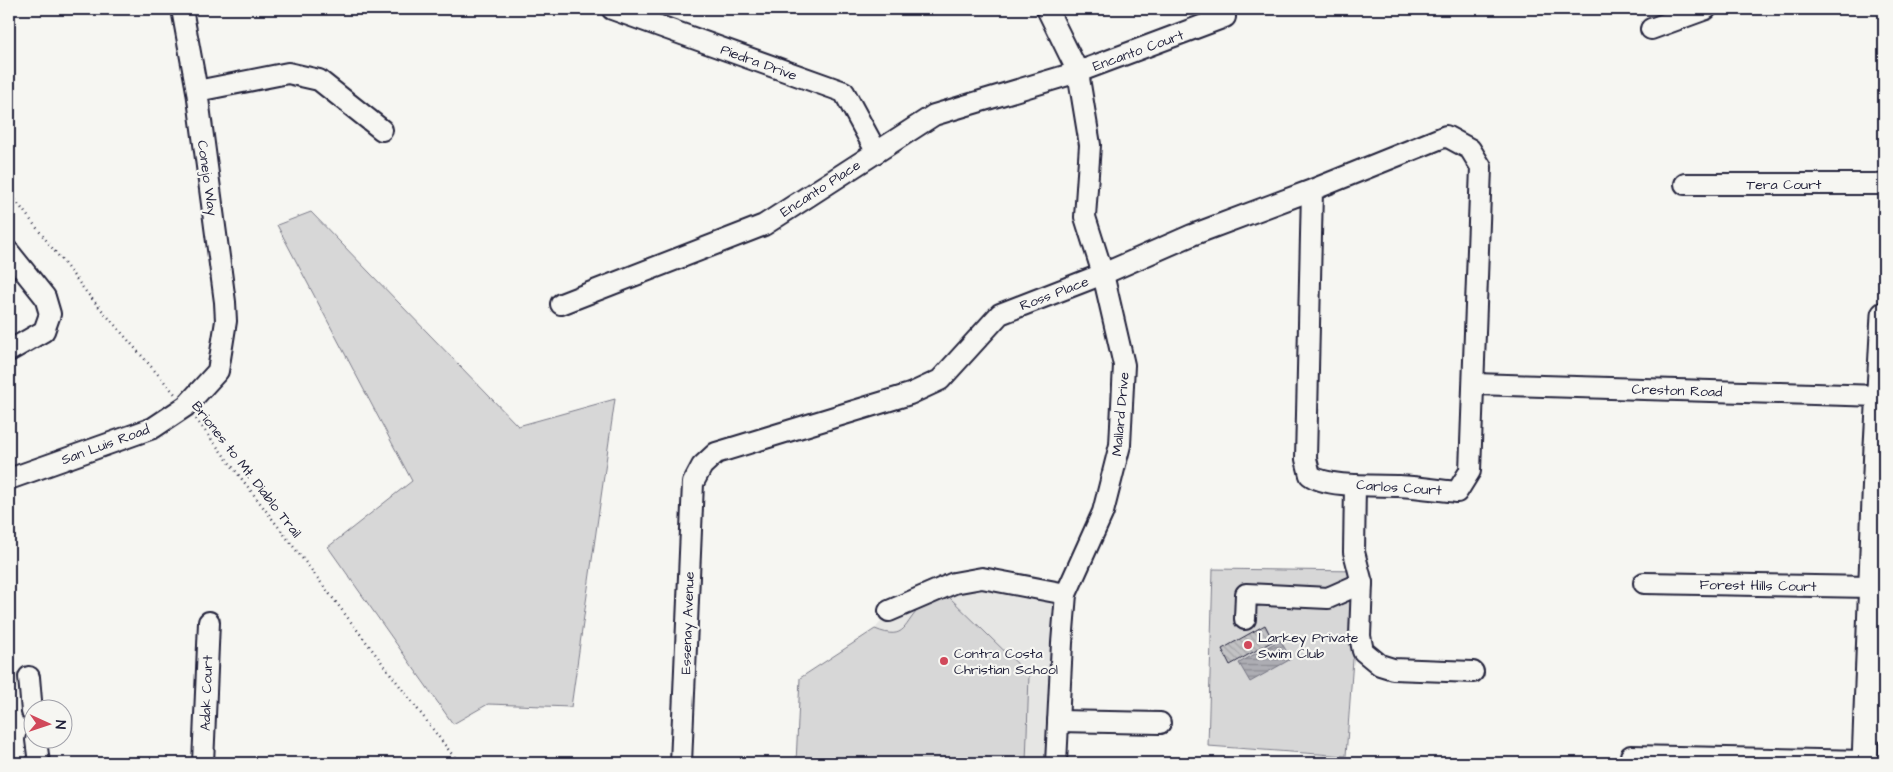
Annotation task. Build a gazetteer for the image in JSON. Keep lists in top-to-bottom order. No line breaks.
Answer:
{"streets":{"street":["Encanto Court","Piedra Drive","Conejo Way","Tera Court","Encanto Place","Ross Place","Creston Road","Mallard Drive","San Luis Road","Carlos Court","Forest Hills Court","Essenay Avenue","Adak Court"],"path":["Briones to Mt. Diablo Trail"]},"crossings":[["Encanto Court","Encanto Place"],["Encanto Court","Mallard Drive"],["Piedra Drive","Encanto Place"],["Conejo Way","San Luis Road"],["Encanto Place","Mallard Drive"],["Ross Place","Mallard Drive"],["Ross Place","Carlos Court"],["Ross Place","Essenay Avenue"],["Creston Road","Carlos Court"],["San Luis Road","Briones to Mt. Diablo Trail"]],"places":["Larkey Private Swim Club","Contra Costa Christian School"],"north":"right"}
